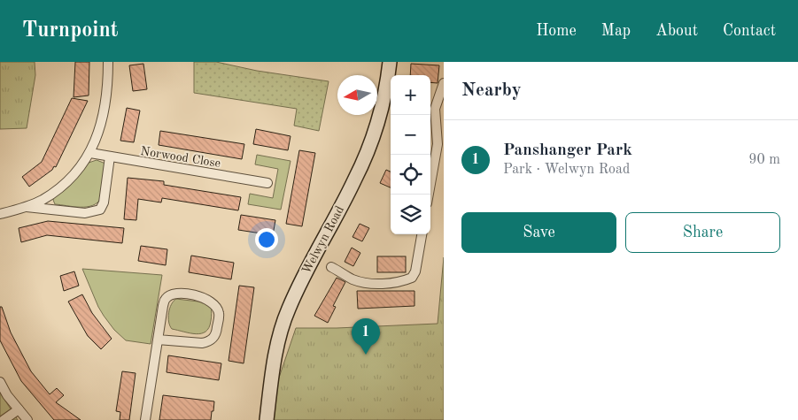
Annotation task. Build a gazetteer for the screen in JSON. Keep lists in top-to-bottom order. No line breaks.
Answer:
{"streets":{"main road":["Welwyn Road"],"street":["Norwood Close"]},"north":"left","page":{"header":"Turnpoint","nav":["Home","Map","About","Contact"],"heading":"Nearby","map_buttons":["+","−"],"list":[{"mark":"1","name":"Panshanger Park","note":"Park · Welwyn Road","value":"90 m"}],"buttons":["Save","Share"],"pins":"1"}}
